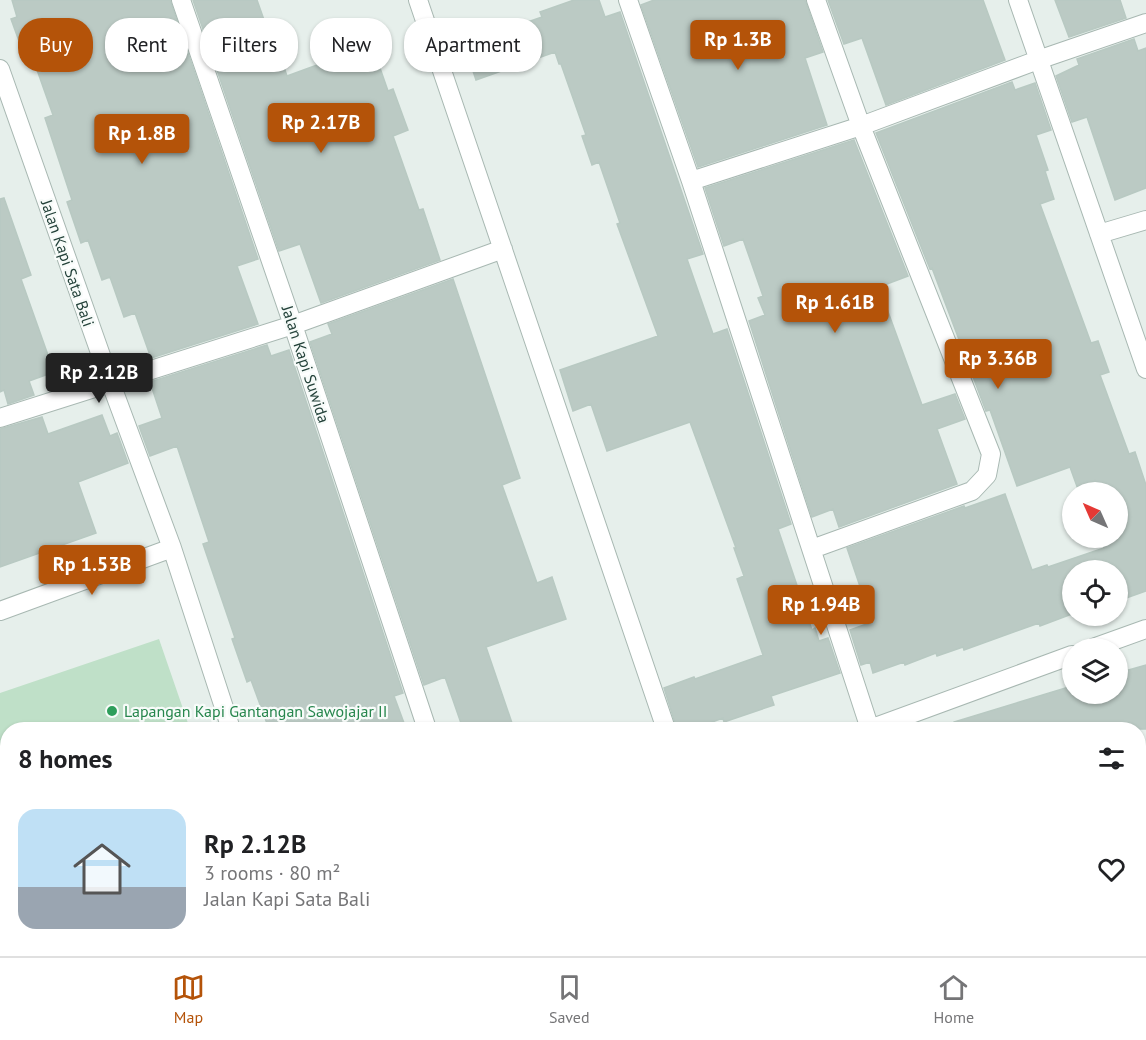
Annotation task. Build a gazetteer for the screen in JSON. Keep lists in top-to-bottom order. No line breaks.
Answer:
{"streets":{"street":["Jalan Kapi Sata Bali","Jalan Kapi Suwida"]},"places":["Lapangan Kapi Gantangan Sawojajar II"],"north":"top left","page":{"chip":["Buy","Rent","Filters","New","Apartment"],"price":["Rp 1.3B","Rp 2.17B","Rp 1.8B","Rp 1.61B","Rp 3.36B","Rp 2.12B","Rp 1.53B","Rp 1.94B"],"heading":"8 homes","list":[{"name":"Rp 2.12B","note":"3 rooms · 80 m² · Jalan Kapi Sata Bali"}],"tabs":["Map","Saved","Home"]}}
